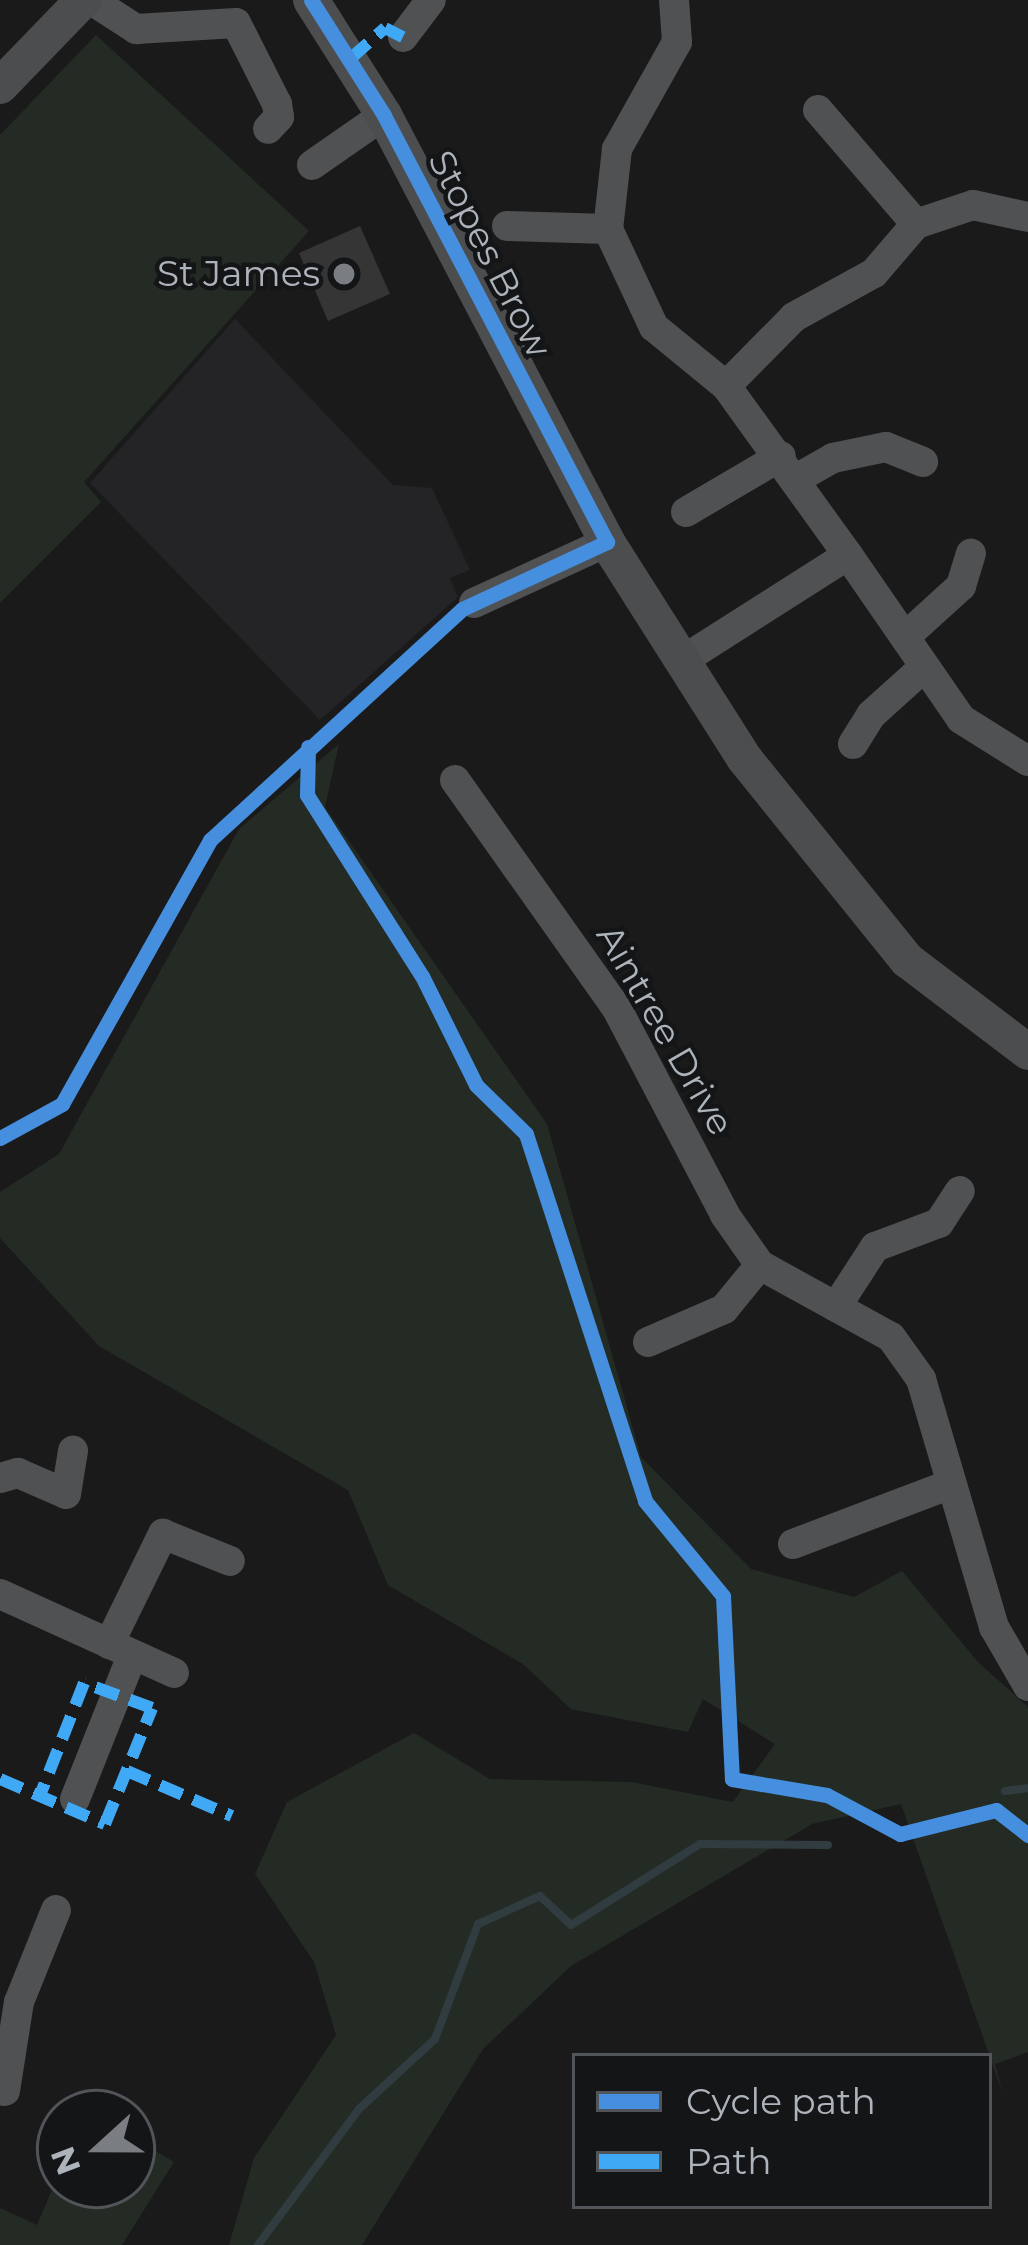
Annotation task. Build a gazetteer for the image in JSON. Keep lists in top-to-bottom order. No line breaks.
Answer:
{"streets":{"main road":["Stopes Brow"],"street":["Aintree Drive"]},"places":["St James"],"legend":["Cycle path","Path"],"north":"left"}
